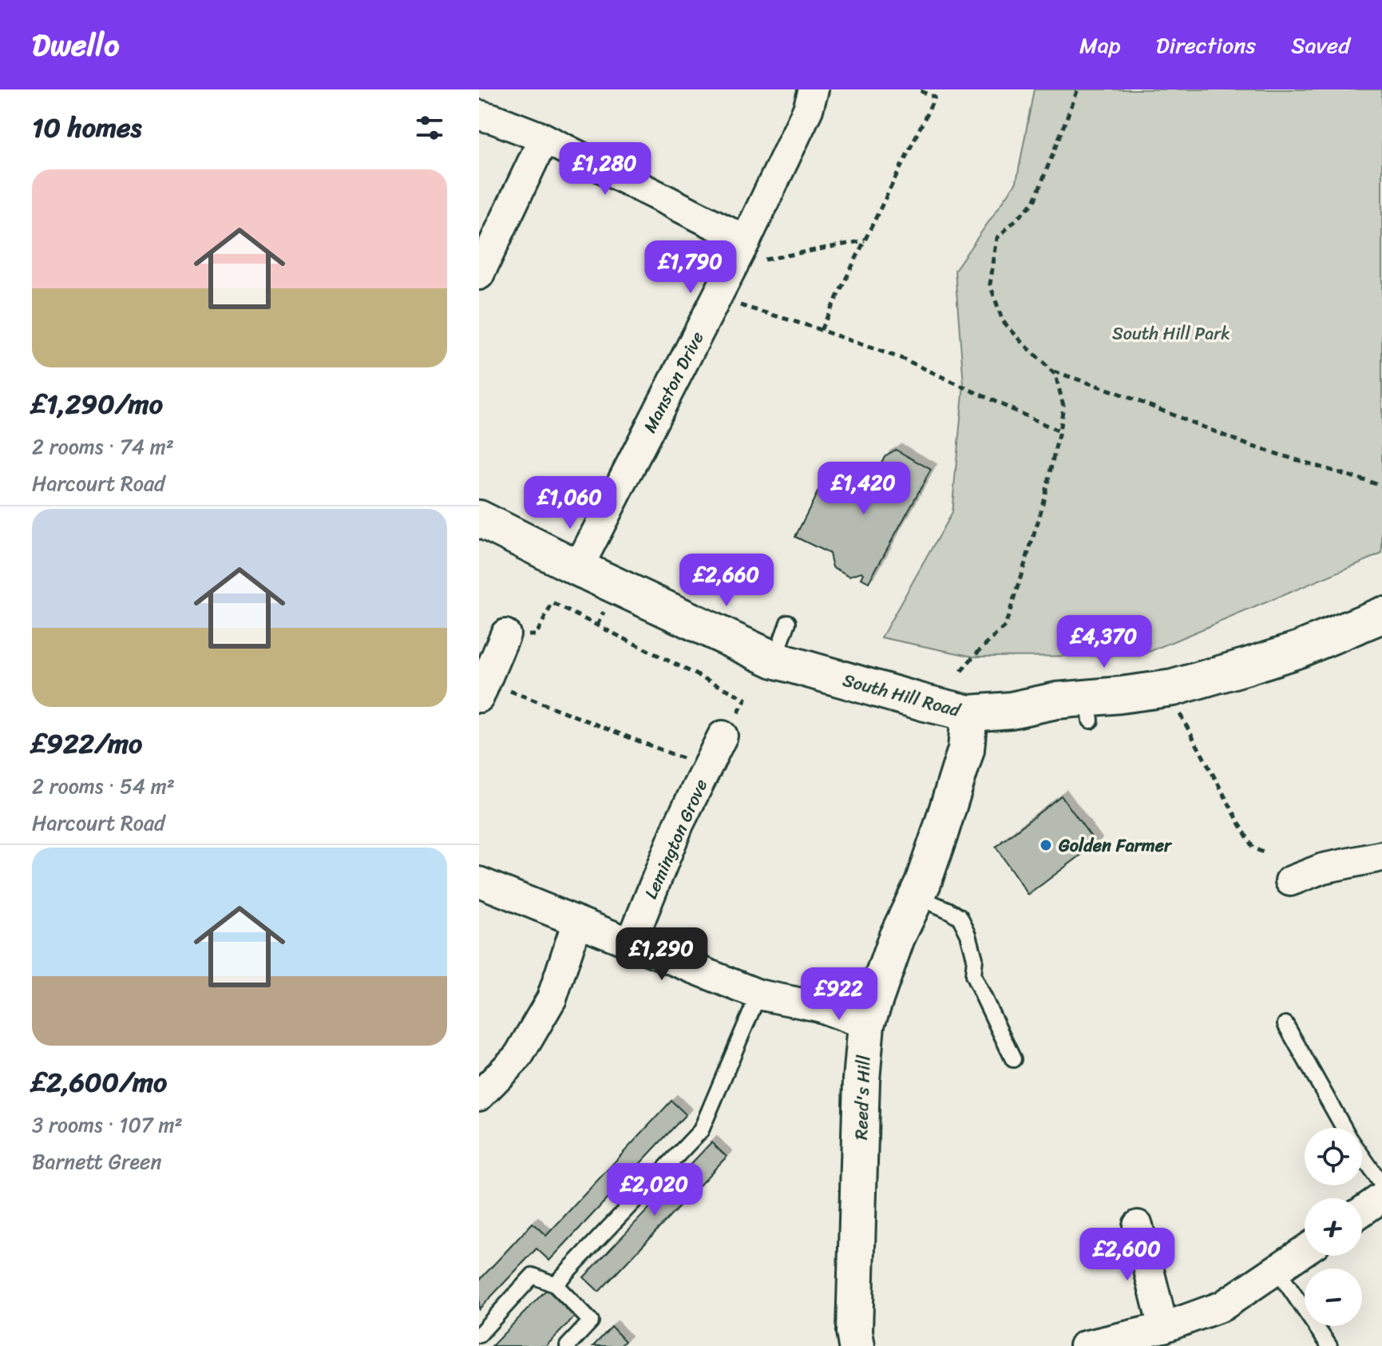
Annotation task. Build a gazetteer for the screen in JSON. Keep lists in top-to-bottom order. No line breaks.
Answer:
{"streets":{"street":["Manston Drive","South Hill Road","Lemington Grove","Reed's Hill"]},"crossings":[["Manston Drive","South Hill Road"],["South Hill Road","Reed's Hill"]],"parks":["South Hill Park"],"places":["Golden Farmer"],"page":{"header":"Dwello","nav":["Map","Directions","Saved"],"heading":"10 homes","price":["£1,280","£1,790","£1,420","£1,060","£2,660","£4,370","£1,290","£922","£2,020","£2,600"],"list":[{"name":"£1,290/mo","note":"2 rooms · 74 m² · Harcourt Road"},{"name":"£922/mo","note":"2 rooms · 54 m² · Harcourt Road"},{"name":"£2,600/mo","note":"3 rooms · 107 m² · Barnett Green"}],"map_buttons":["+","−"]}}
